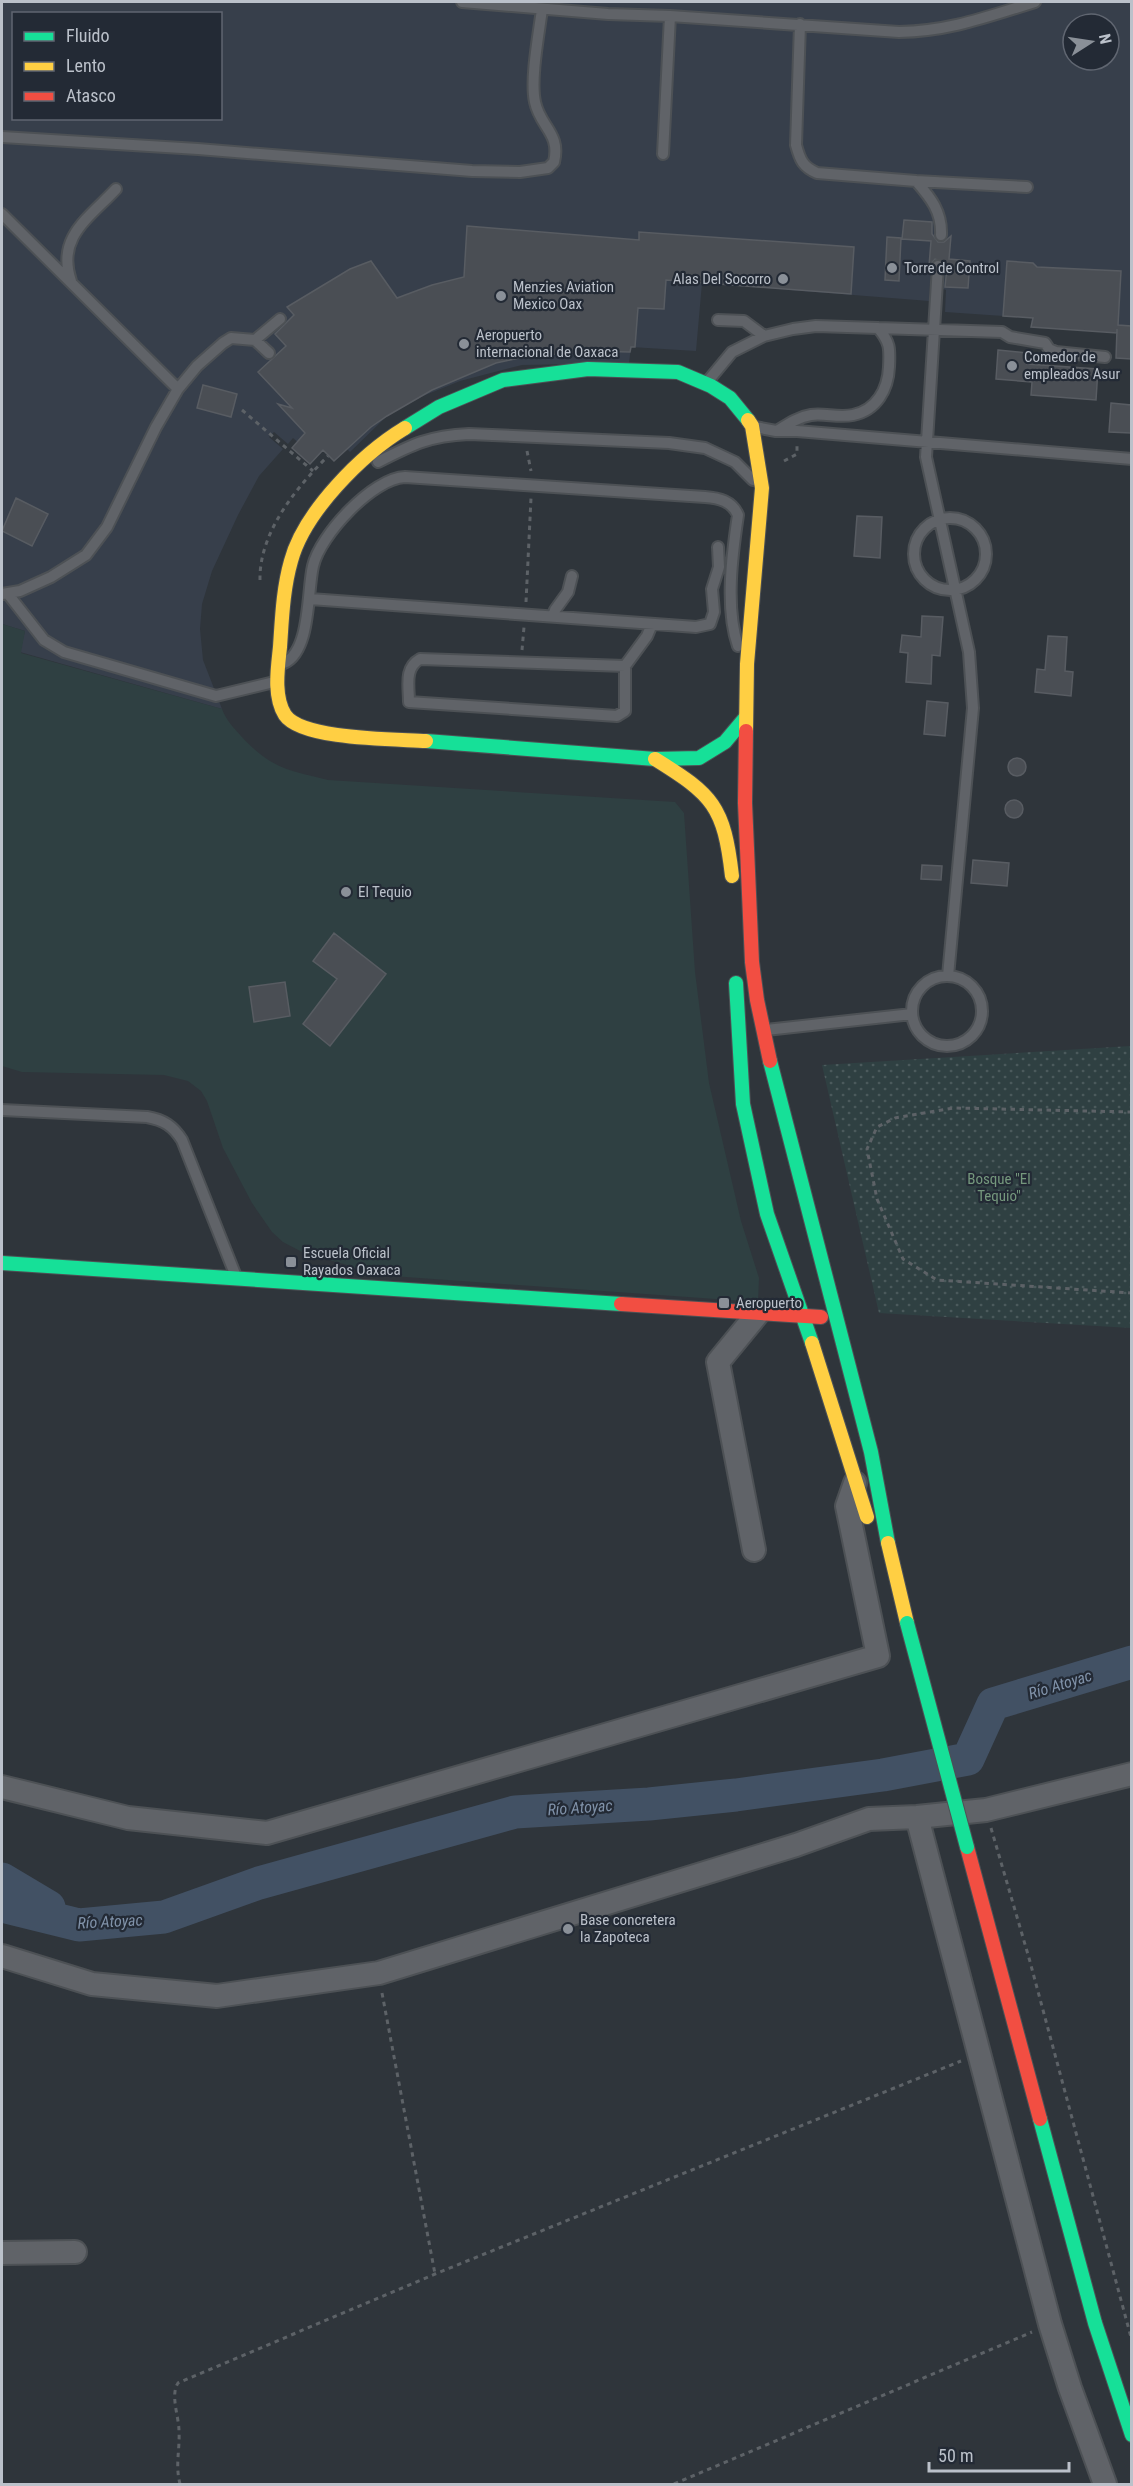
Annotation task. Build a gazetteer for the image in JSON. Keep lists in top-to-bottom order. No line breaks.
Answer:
{"water":["Río Atoyac"],"parks":["Bosque \"El Tequio\""],"places":{"other":["Torre de Control","Alas Del Socorro","Menzies Aviation Mexico Oax","Aeropuerto internacional de Oaxaca","Comedor de empleados Asur","El Tequio","Base concretera la Zapoteca"],"transit":["Escuela Oficial Rayados Oaxaca","Aeropuerto"]},"legend":["Fluido","Lento","Atasco"],"scale_bar":"50 m","north":"right"}
